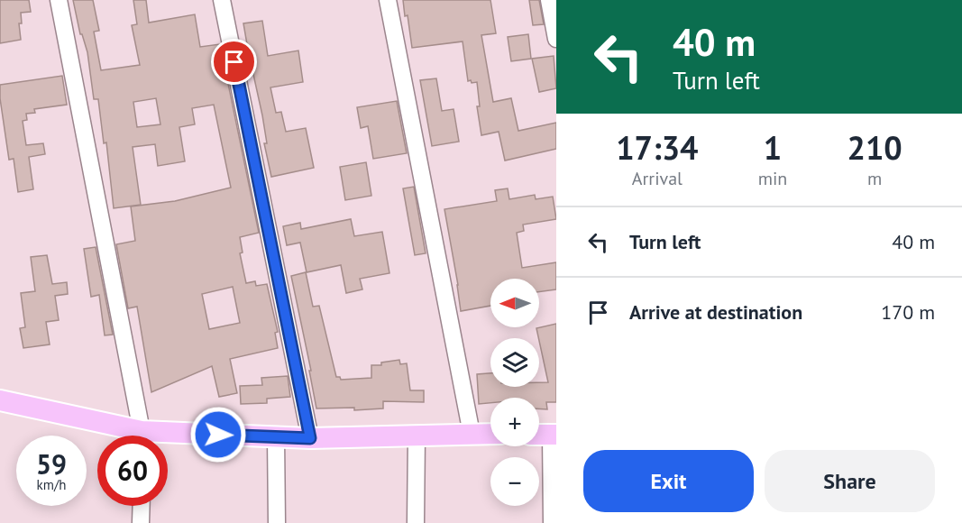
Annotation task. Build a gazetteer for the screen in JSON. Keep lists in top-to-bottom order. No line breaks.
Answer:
{"north":"left","page":{"turn":["40 m","Turn left"],"eta":["17:34","Arrival","1","min","210","m"],"list":[{"name":"Turn left","value":"40 m"},{"name":"Arrive at destination","value":"170 m"}],"map_buttons":["+","−"],"speed":"59 km/h","limit":"60","buttons":["Exit","Share"]}}
